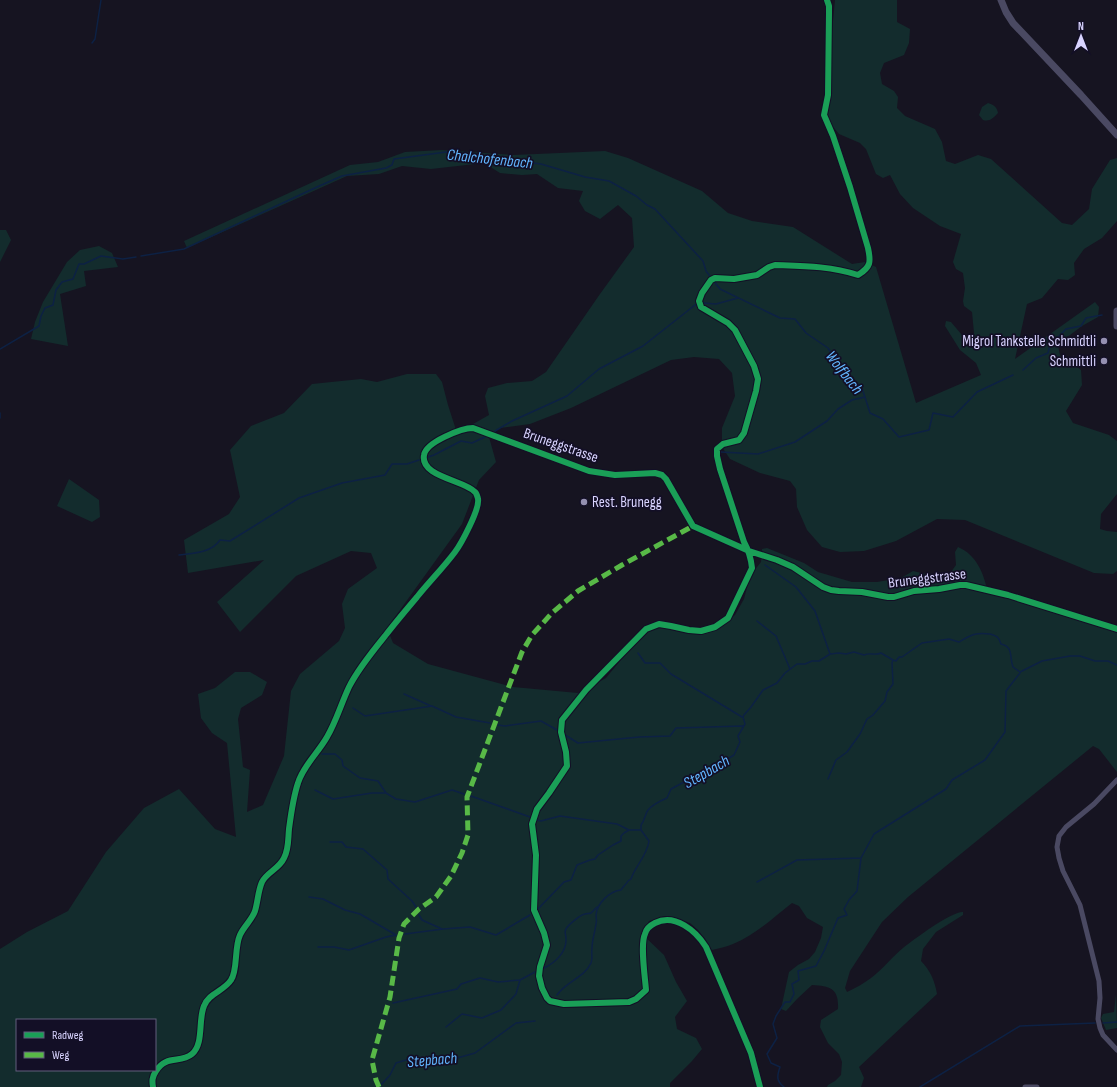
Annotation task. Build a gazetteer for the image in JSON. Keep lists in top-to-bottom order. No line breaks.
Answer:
{"streets":{"street":["Bruneggstrasse"]},"water":["Chalchofenbach","Wolfbach","Stepbach"],"places":["Migrol Tankstelle Schmidtli","Schmittli","Rest. Brunegg"],"legend":["Radweg","Weg"],"north":"top"}
